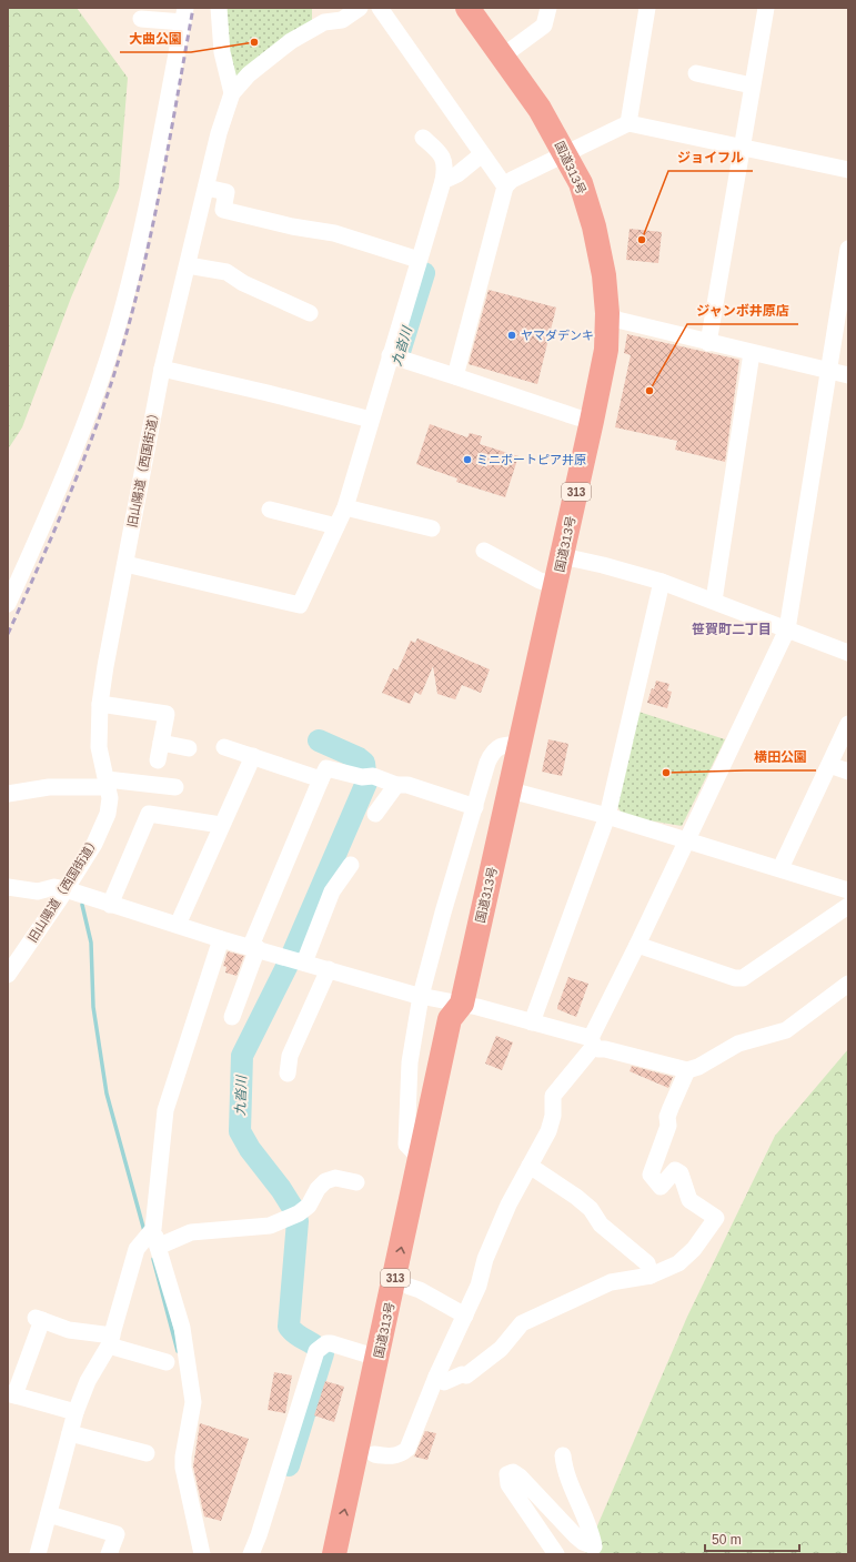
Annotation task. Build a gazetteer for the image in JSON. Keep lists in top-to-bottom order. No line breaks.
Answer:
{"streets":{"highway":["国道313号","313"],"street":["旧山陽道（西国街道）"]},"districts":["笹賀町二丁目"],"water":["九沓川"],"places":["大曲公園","ジョイフル","ヤマダデンキ","ジャンボ井原店","ミニボートピア井原","横田公園"],"scale_bar":"50 m"}
